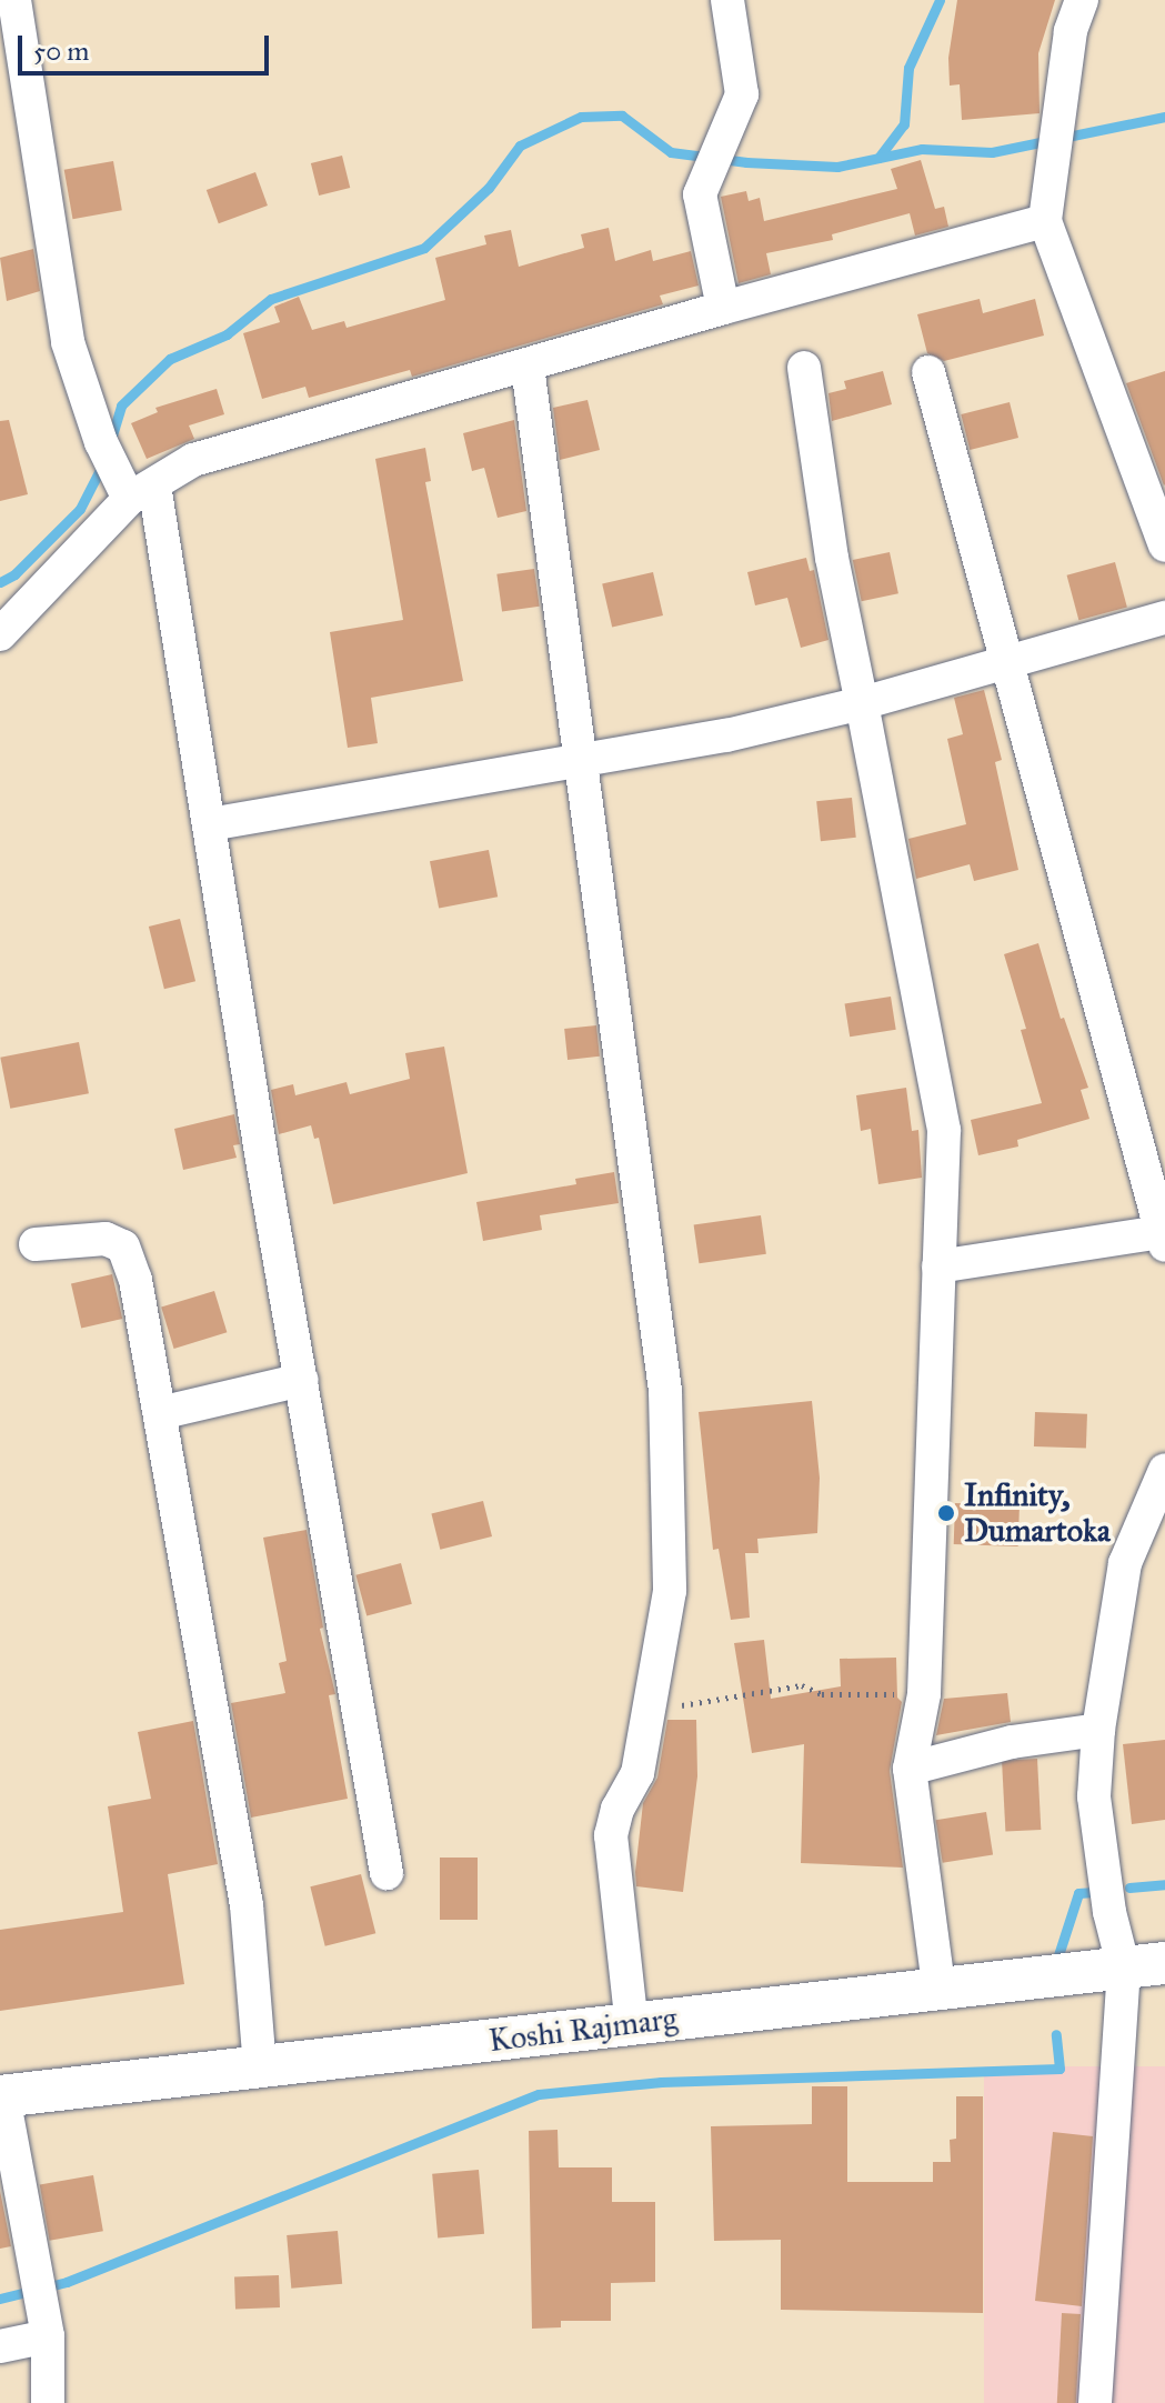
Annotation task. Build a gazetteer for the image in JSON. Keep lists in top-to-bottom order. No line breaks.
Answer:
{"streets":{"main road":["Koshi Rajmarg"]},"places":["Infinity, Dumartoka"],"scale_bar":"50 m"}
